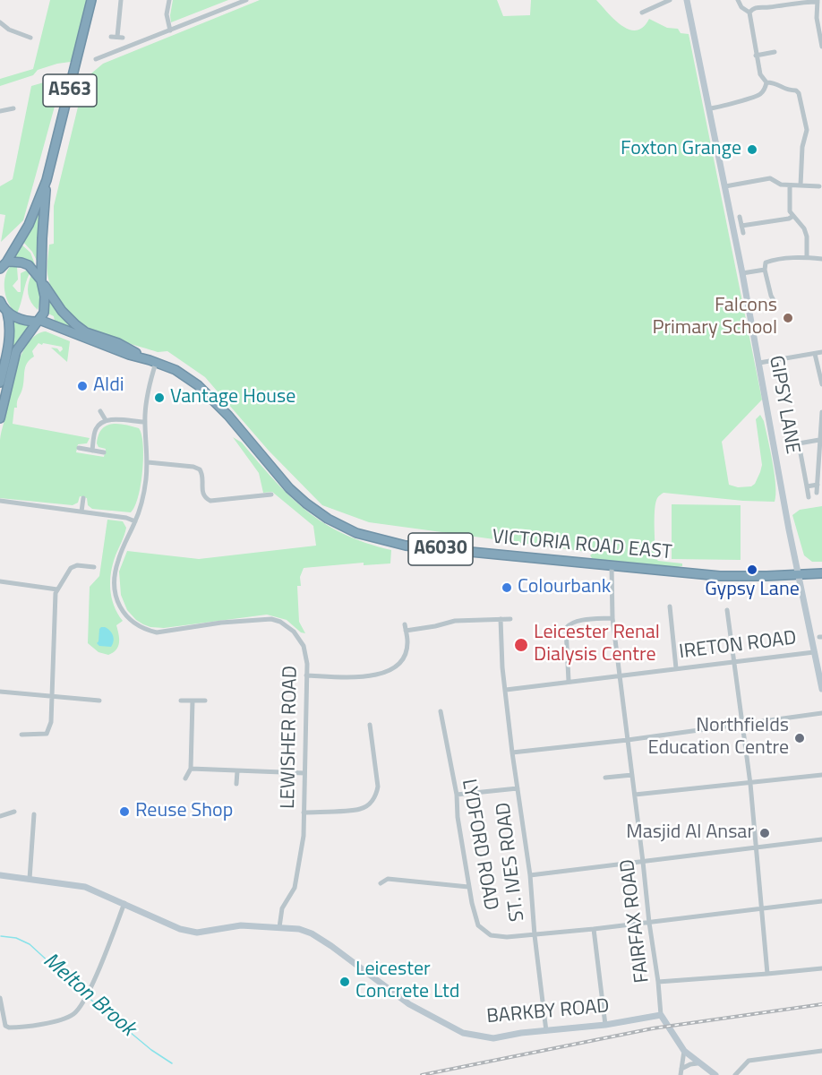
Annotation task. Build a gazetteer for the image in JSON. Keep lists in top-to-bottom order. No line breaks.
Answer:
{"streets":{"highway":["A563","VICTORIA ROAD EAST","A6030"],"street":["GIPSY LANE","IRETON ROAD","LEWISHER ROAD","LYDFORD ROAD","ST. IVES ROAD","FAIRFAX ROAD","BARKBY ROAD"]},"crossings":[["A563","VICTORIA ROAD EAST"],["GIPSY LANE","VICTORIA ROAD EAST"],["GIPSY LANE","IRETON ROAD"],["VICTORIA ROAD EAST","LEWISHER ROAD"],["VICTORIA ROAD EAST","FAIRFAX ROAD"],["IRETON ROAD","ST. IVES ROAD"],["IRETON ROAD","FAIRFAX ROAD"],["LEWISHER ROAD","BARKBY ROAD"],["LYDFORD ROAD","ST. IVES ROAD"],["LYDFORD ROAD","FAIRFAX ROAD"],["ST. IVES ROAD","BARKBY ROAD"],["FAIRFAX ROAD","BARKBY ROAD"]],"water":["Melton Brook"],"places":["Foxton Grange","Falcons Primary School","Aldi","Vantage House","Gypsy Lane","Colourbank","Leicester Renal Dialysis Centre","Northfields Education Centre","Reuse Shop","Masjid Al Ansar","Leicester Concrete Ltd"]}
